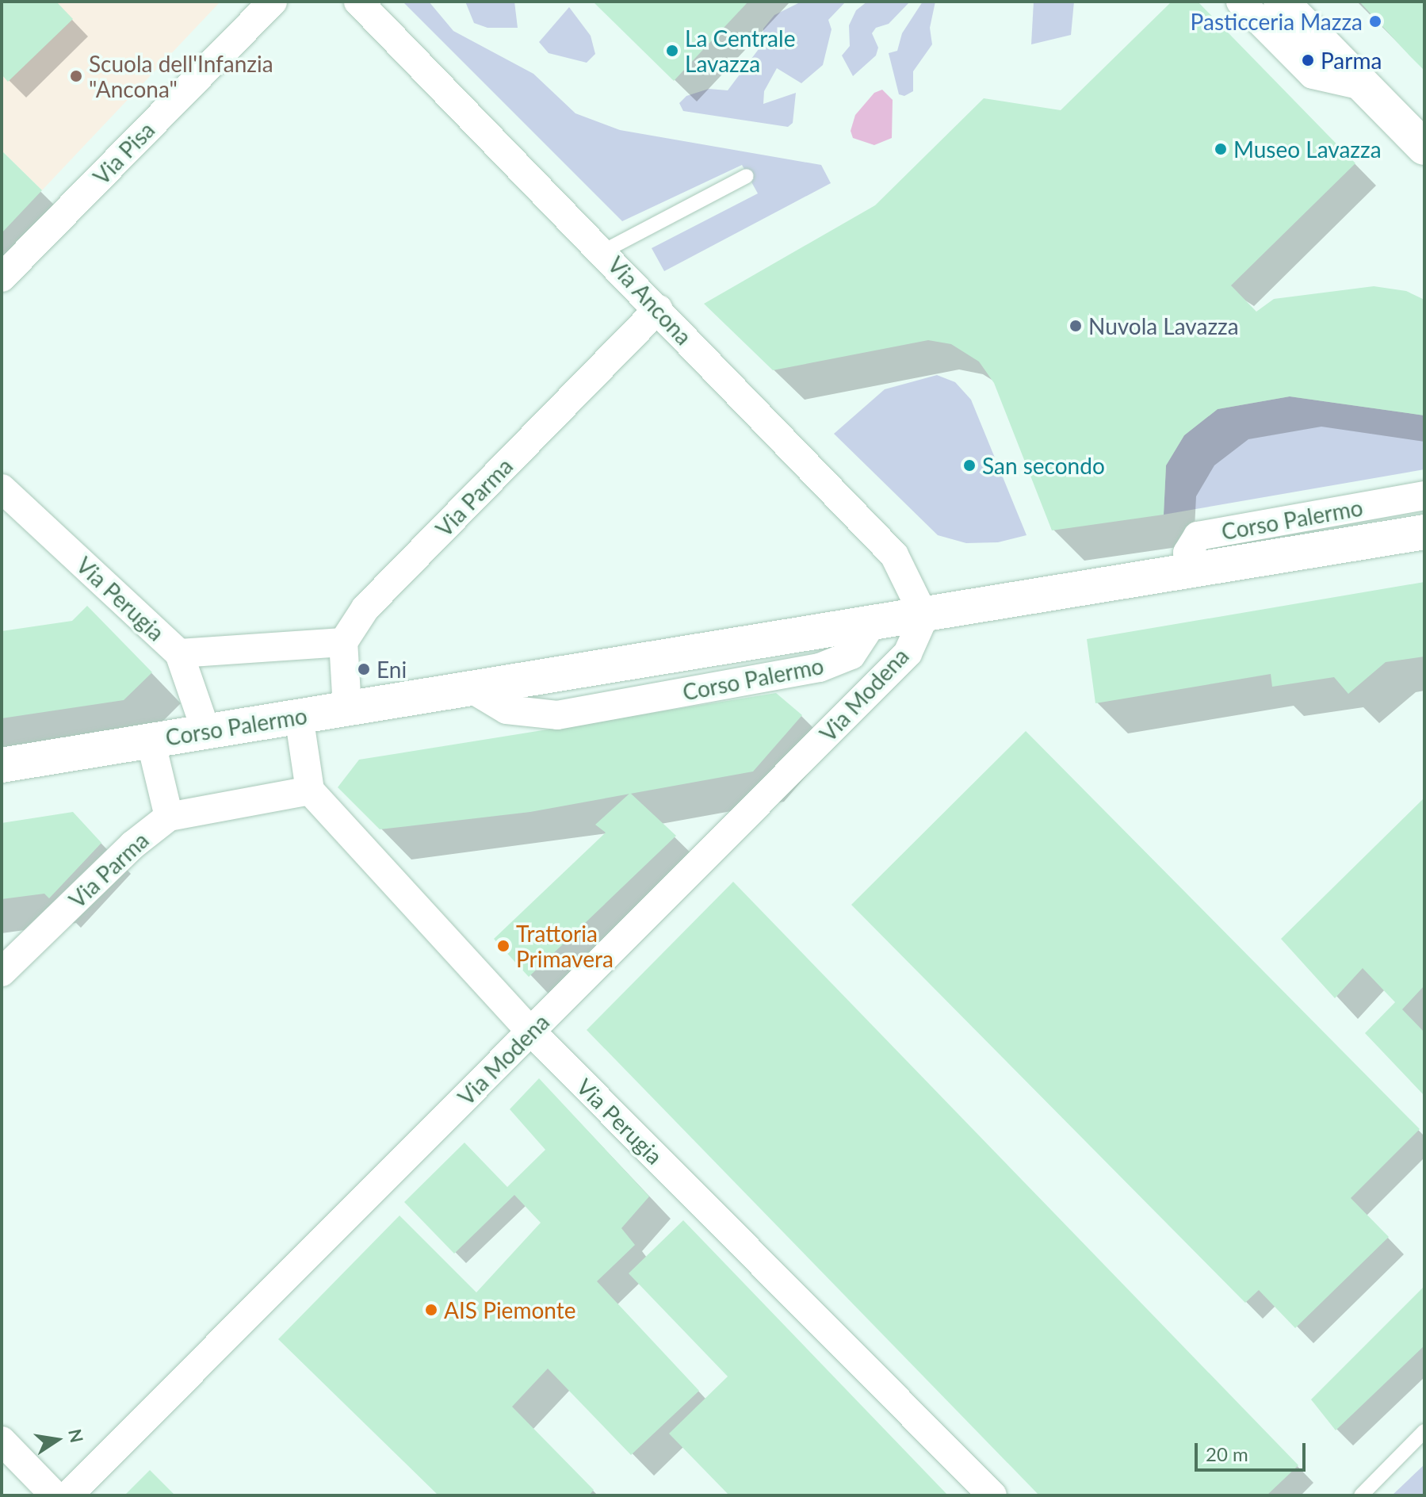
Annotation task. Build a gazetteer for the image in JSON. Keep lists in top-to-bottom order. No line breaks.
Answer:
{"streets":{"main road":["Corso Palermo"],"street":["Via Pisa","Via Ancona","Via Parma","Via Perugia","Via Modena"]},"crossings":[["Via Ancona","Via Parma"],["Via Ancona","Corso Palermo"],["Via Ancona","Via Modena"],["Via Parma","Via Perugia"],["Corso Palermo","Via Perugia"],["Corso Palermo","Via Modena"],["Via Perugia","Via Modena"]],"places":["Pasticceria Mazza","La Centrale Lavazza","Parma","Scuola dell'Infanzia \"Ancona\"","Museo Lavazza","Nuvola Lavazza","San secondo","Eni","Trattoria Primavera","AIS Piemonte"],"scale_bar":"20 m","north":"right"}
